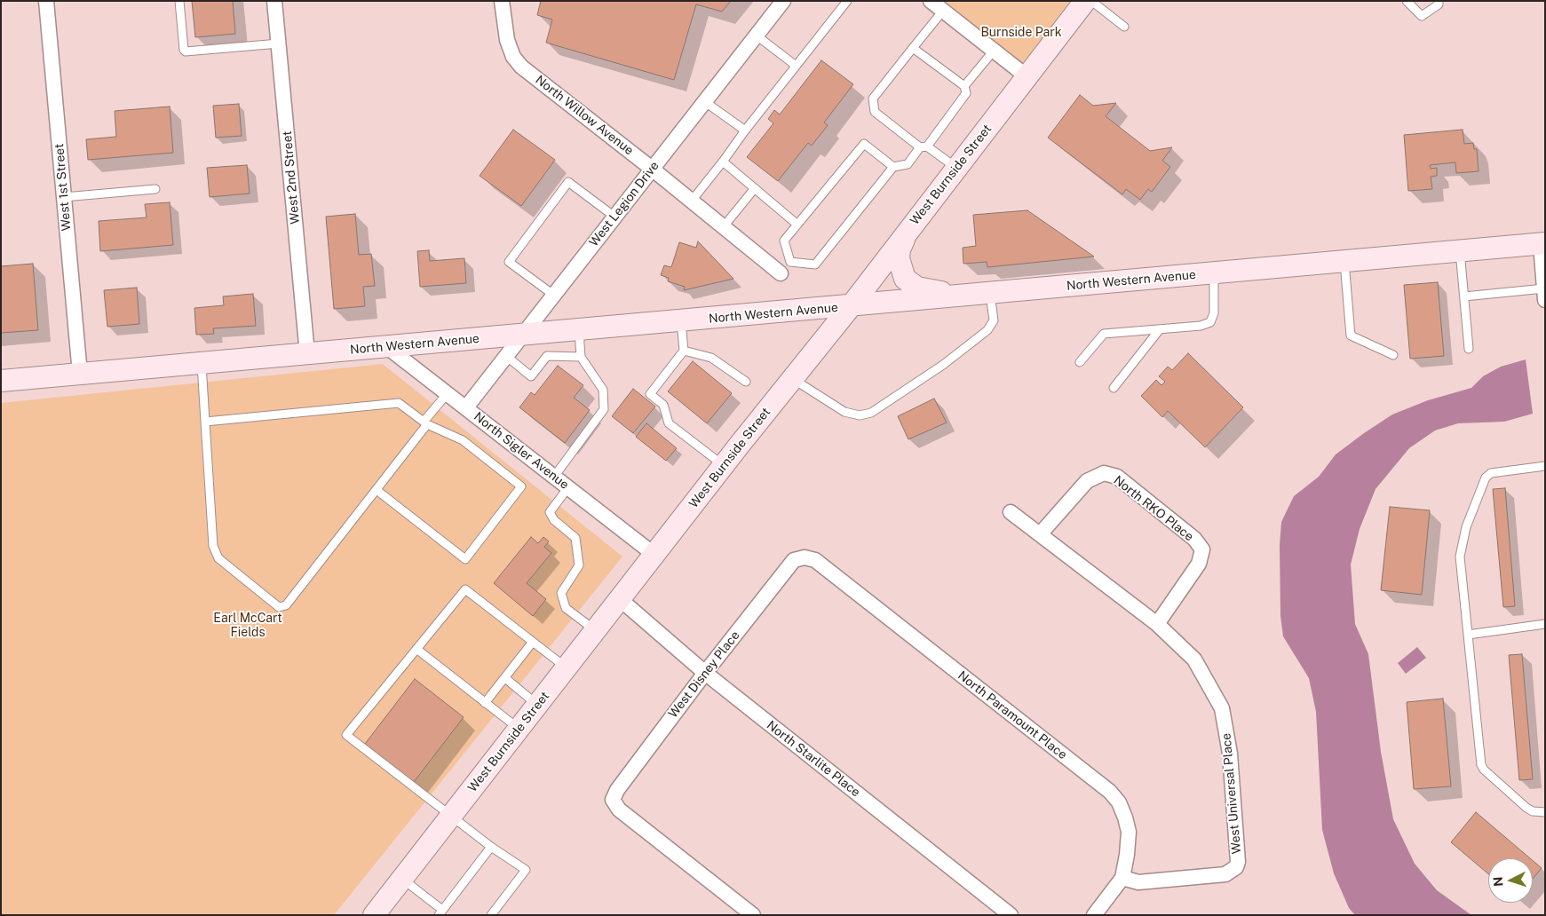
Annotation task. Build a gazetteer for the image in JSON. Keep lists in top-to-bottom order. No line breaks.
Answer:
{"streets":{"street":["North Willow Avenue","West Burnside Street","West 2nd Street","West 1st Street","West Legion Drive","North Western Avenue","North Sigler Avenue","North RKO Place","West Disney Place","North Paramount Place","North Starlite Place","West Universal Place"]},"crossings":[["North Willow Avenue","West Legion Drive"],["West Burnside Street","North Western Avenue"],["West Burnside Street","North Sigler Avenue"],["West Burnside Street","North Starlite Place"],["West 2nd Street","North Western Avenue"],["West 1st Street","North Western Avenue"],["West Legion Drive","North Western Avenue"],["West Legion Drive","North Sigler Avenue"],["North Western Avenue","North Sigler Avenue"],["North RKO Place","West Universal Place"],["West Disney Place","North Paramount Place"],["West Disney Place","North Starlite Place"],["North Paramount Place","West Universal Place"]],"parks":["Burnside Park","Earl McCart Fields"],"north":"left"}
